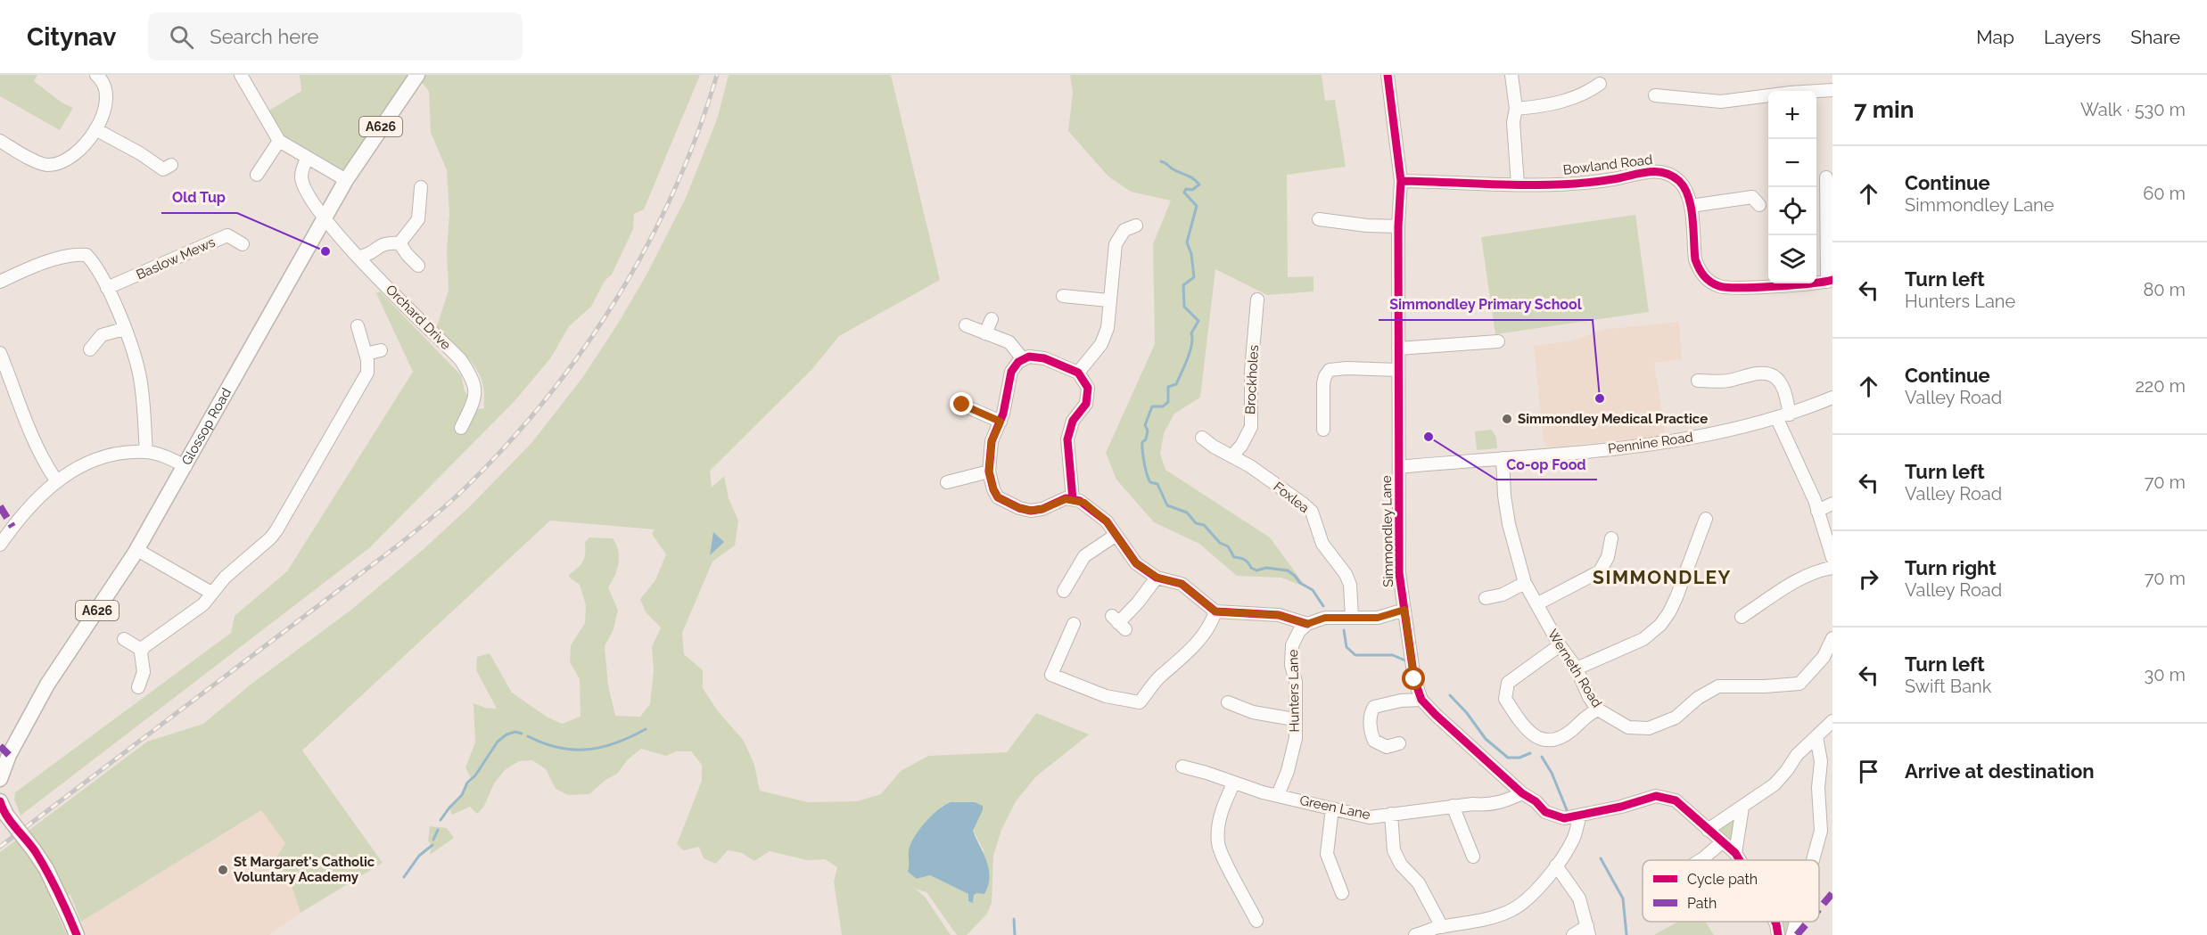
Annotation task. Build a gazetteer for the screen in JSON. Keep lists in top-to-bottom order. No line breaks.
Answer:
{"streets":{"main road":["A626","Glossop Road"],"street":["Bowland Road","Baslow Mews","Orchard Drive","Brockholes","Pennine Road","Foxlea","Simmondley Lane","Werneth Road","Hunters Lane","Green Lane"]},"crossings":[["Bowland Road","Simmondley Lane"],["Orchard Drive","Glossop Road"],["Brockholes","Foxlea"],["Pennine Road","Simmondley Lane"],["Pennine Road","Werneth Road"],["Simmondley Lane","Green Lane"],["Hunters Lane","Green Lane"]],"districts":["SIMMONDLEY"],"places":["Old Tup","Simmondley Primary School","Simmondley Medical Practice","Co-op Food","St Margaret's Catholic Voluntary Academy"],"legend":["Cycle path","Path"],"page":{"header":"Citynav","search":"Search here","nav":["Map","Layers","Share"],"heading":["7 min","Walk · 530 m"],"map_buttons":["+","−"],"list":[["Continue","Simmondley Lane","60 m"],["Turn left","Hunters Lane","80 m"],["Continue","Valley Road","220 m"],["Turn left","Valley Road","70 m"],["Turn right","Valley Road","70 m"],["Turn left","Swift Bank","30 m"],"Arrive at destination"]}}
